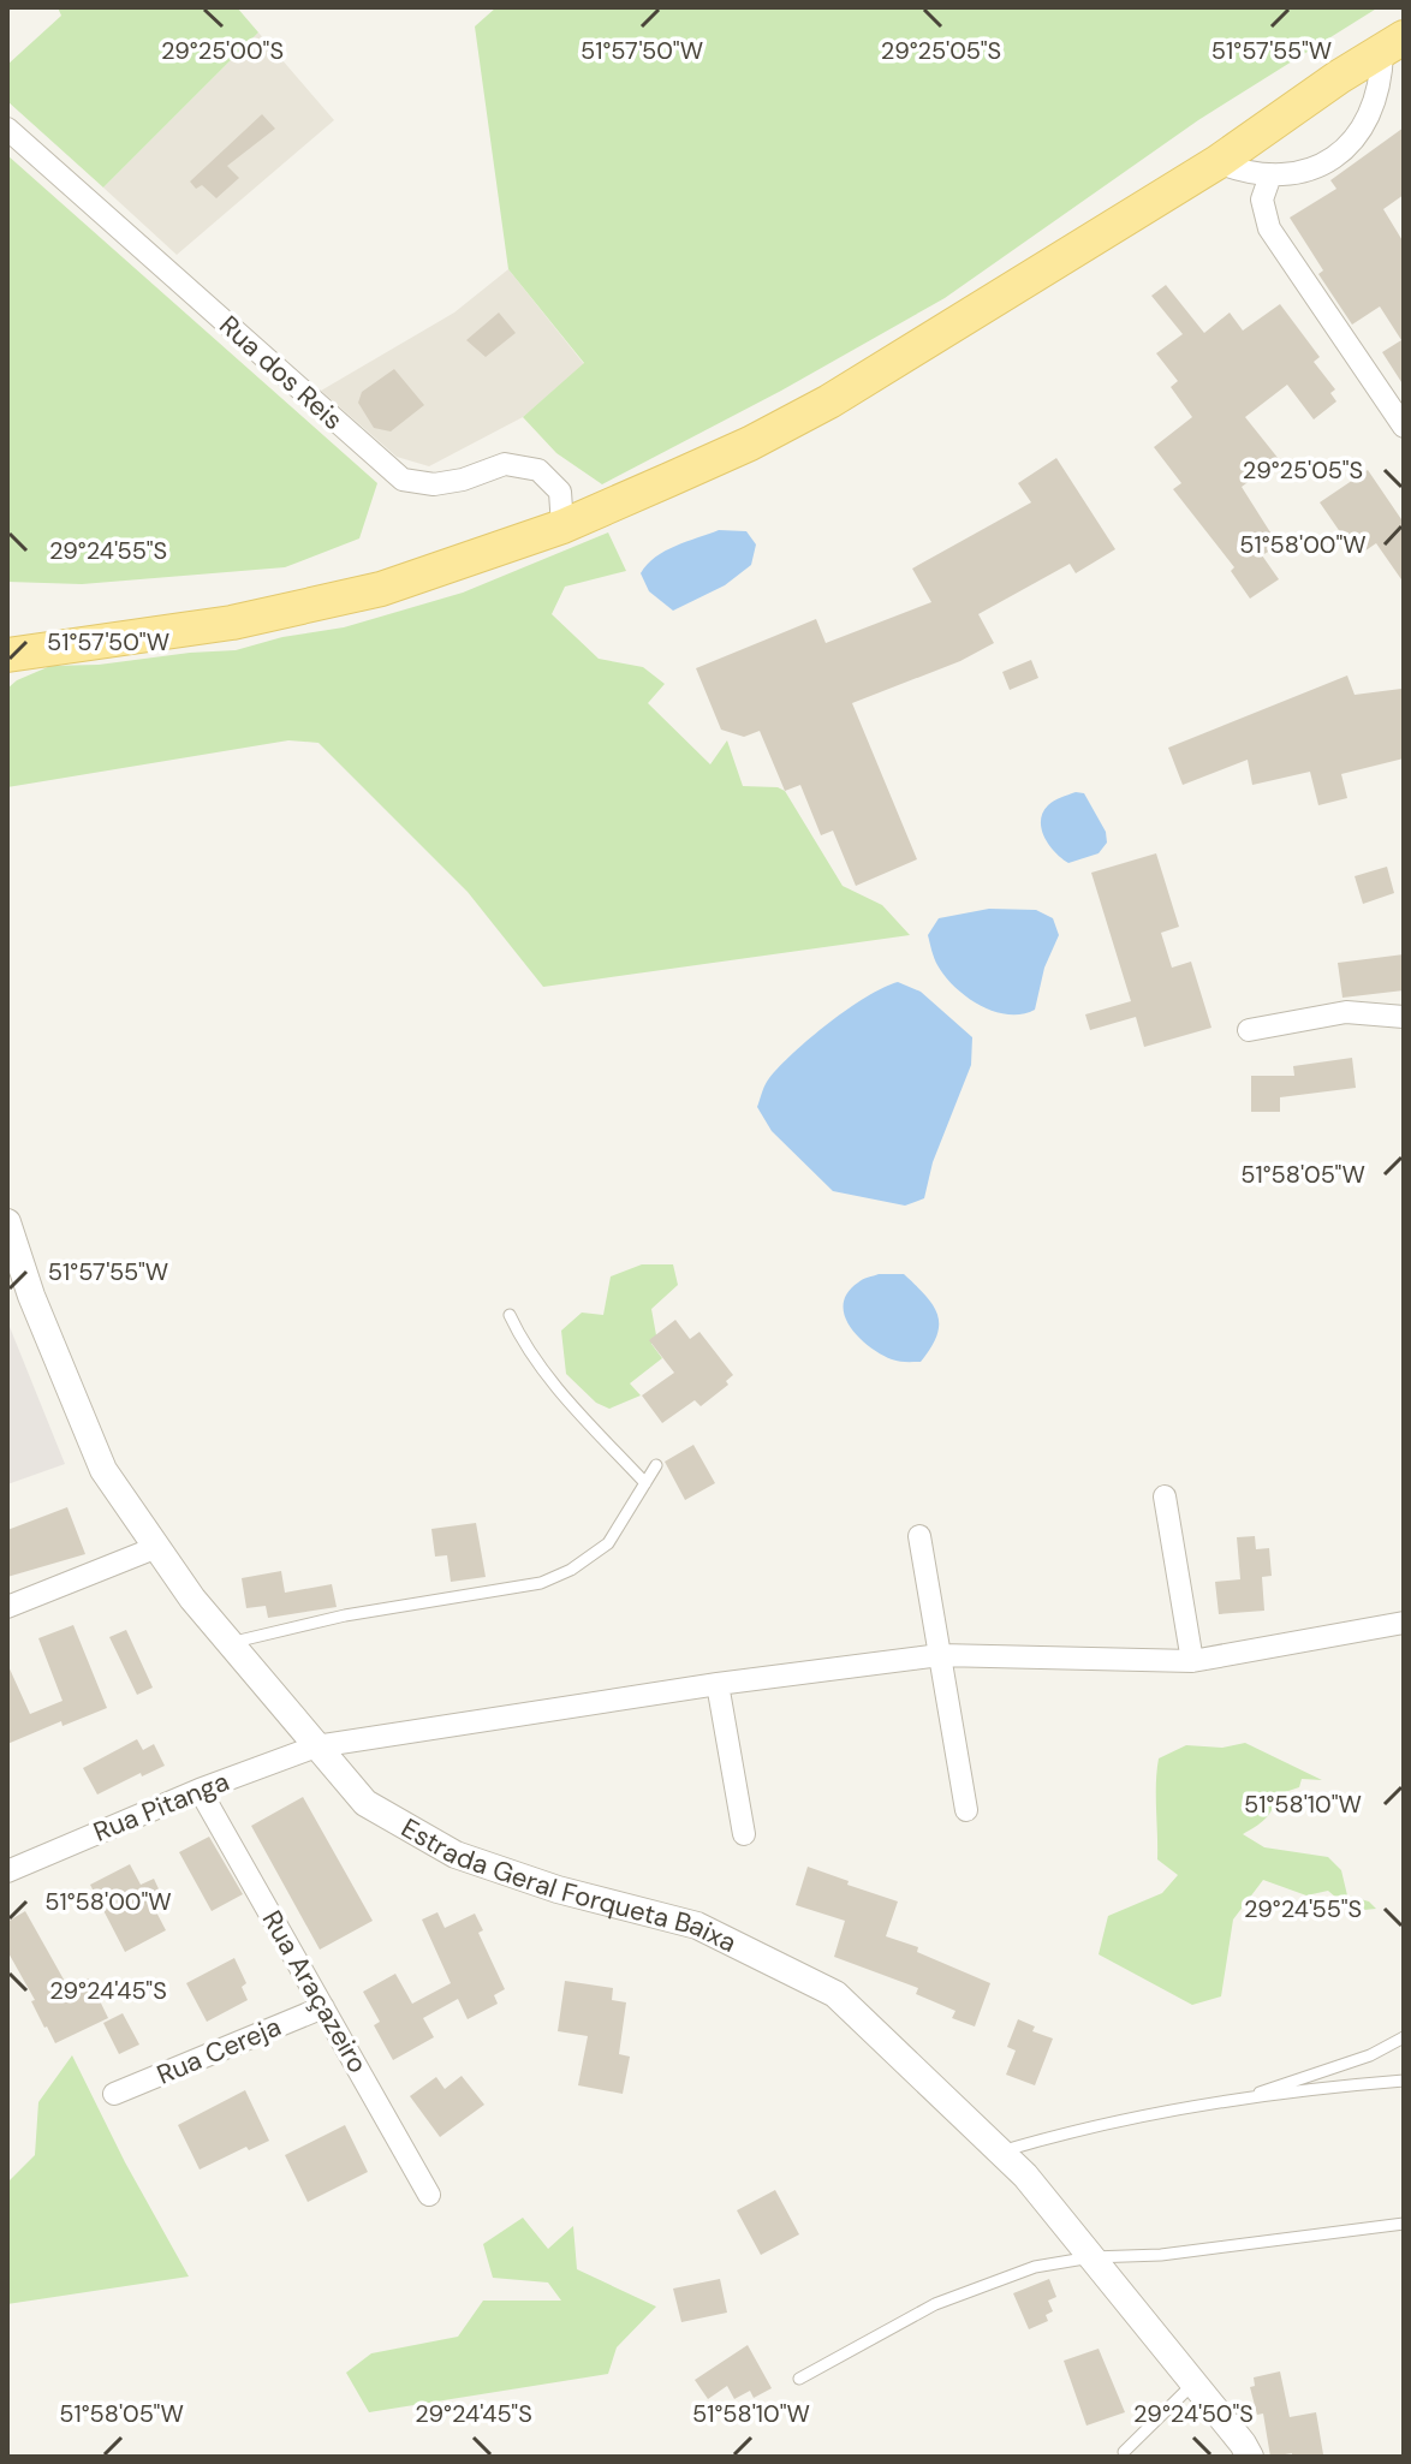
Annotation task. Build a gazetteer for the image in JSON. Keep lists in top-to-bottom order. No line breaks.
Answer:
{"streets":{"street":["Rua dos Reis","Rua Pitanga","Estrada Geral Forqueta Baixa","Rua Araçazeiro","Rua Cereja"]},"crossings":[["Rua Pitanga","Estrada Geral Forqueta Baixa"],["Rua Pitanga","Rua Araçazeiro"],["Rua Araçazeiro","Rua Cereja"]],"coordinates":["29°25'00\"S","51°57'50\"W","29°25'05\"S","51°57'55\"W","51°58'00\"W","29°24'55\"S","51°58'05\"W","51°58'10\"W","29°24'45\"S","29°24'50\"S"]}
